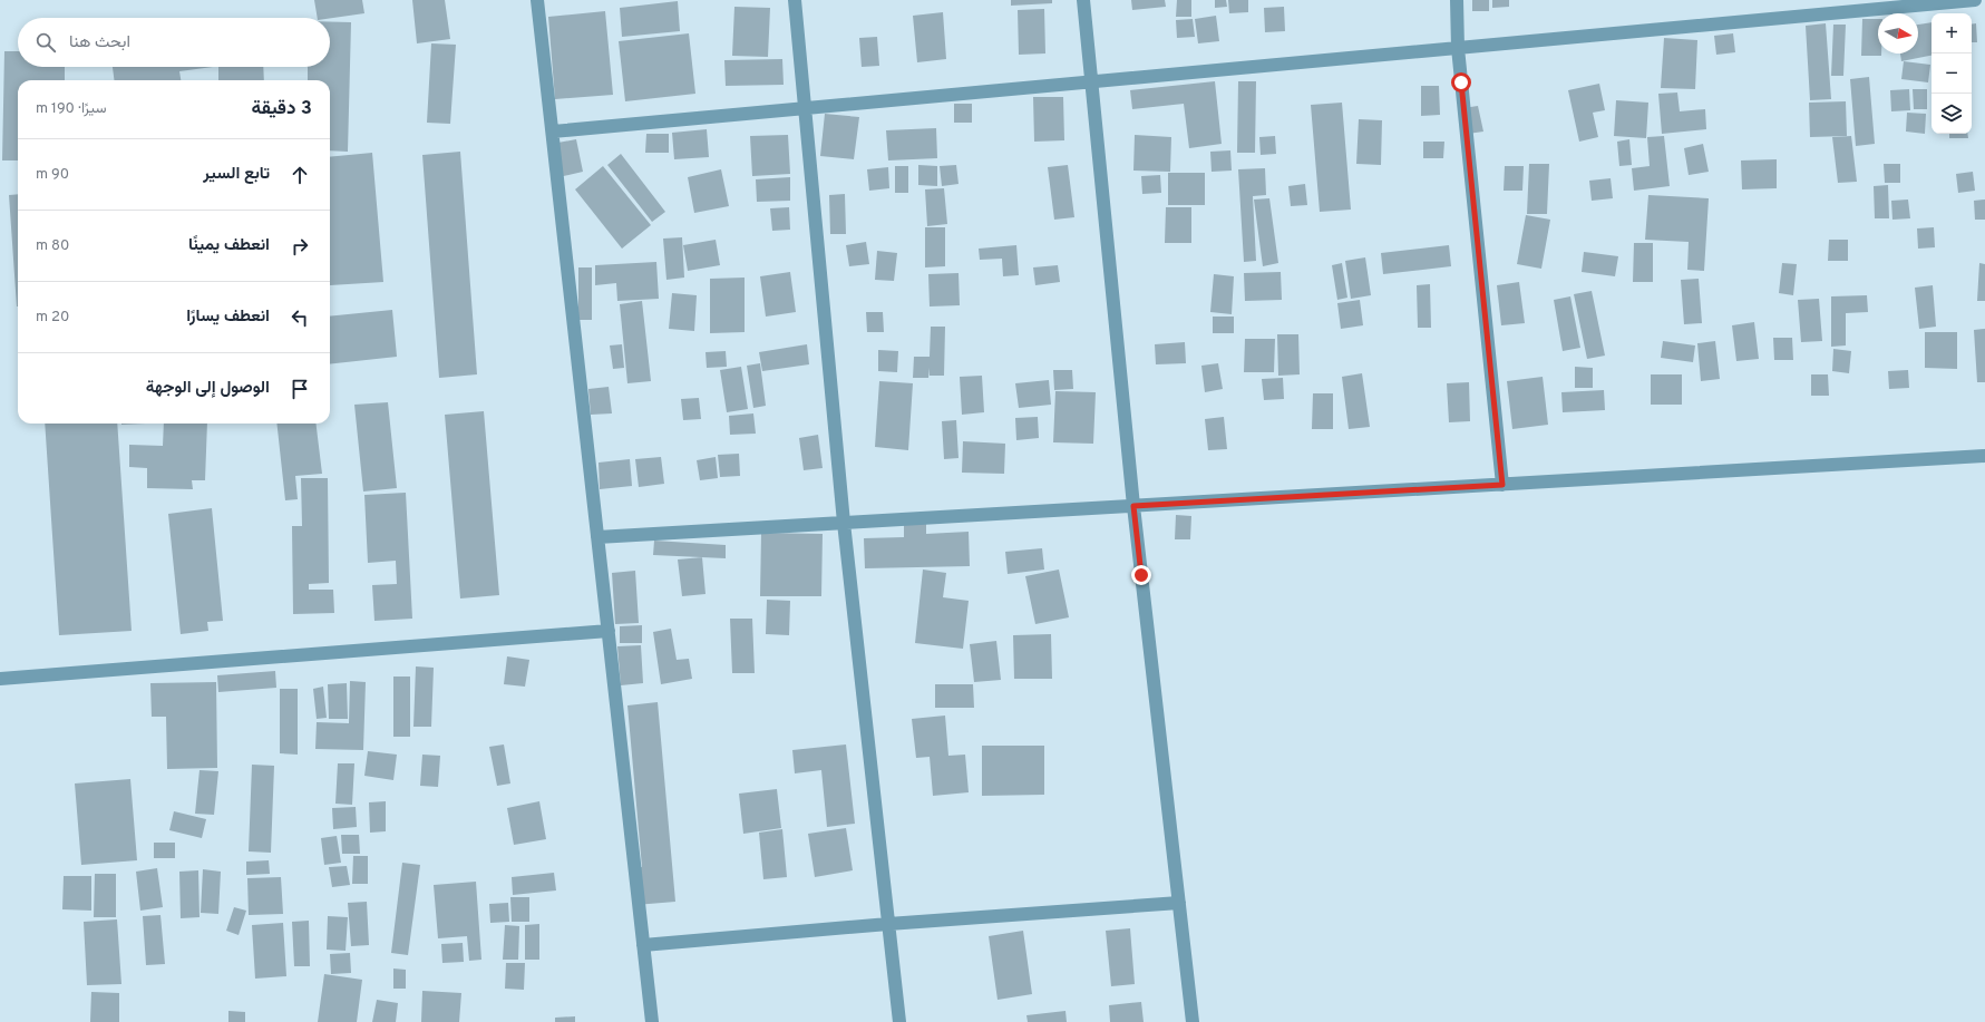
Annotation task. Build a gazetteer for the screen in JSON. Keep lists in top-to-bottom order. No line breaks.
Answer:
{"north":"right","page":{"map_buttons":["+","−"],"search":"ابحث هنا","heading":["3 دقيقة","سيرًا · 190 m"],"list":[["تابع السير","90 m"],["انعطف يمينًا","80 m"],["انعطف يسارًا","20 m"],"الوصول إلى الوجهة"]}}
